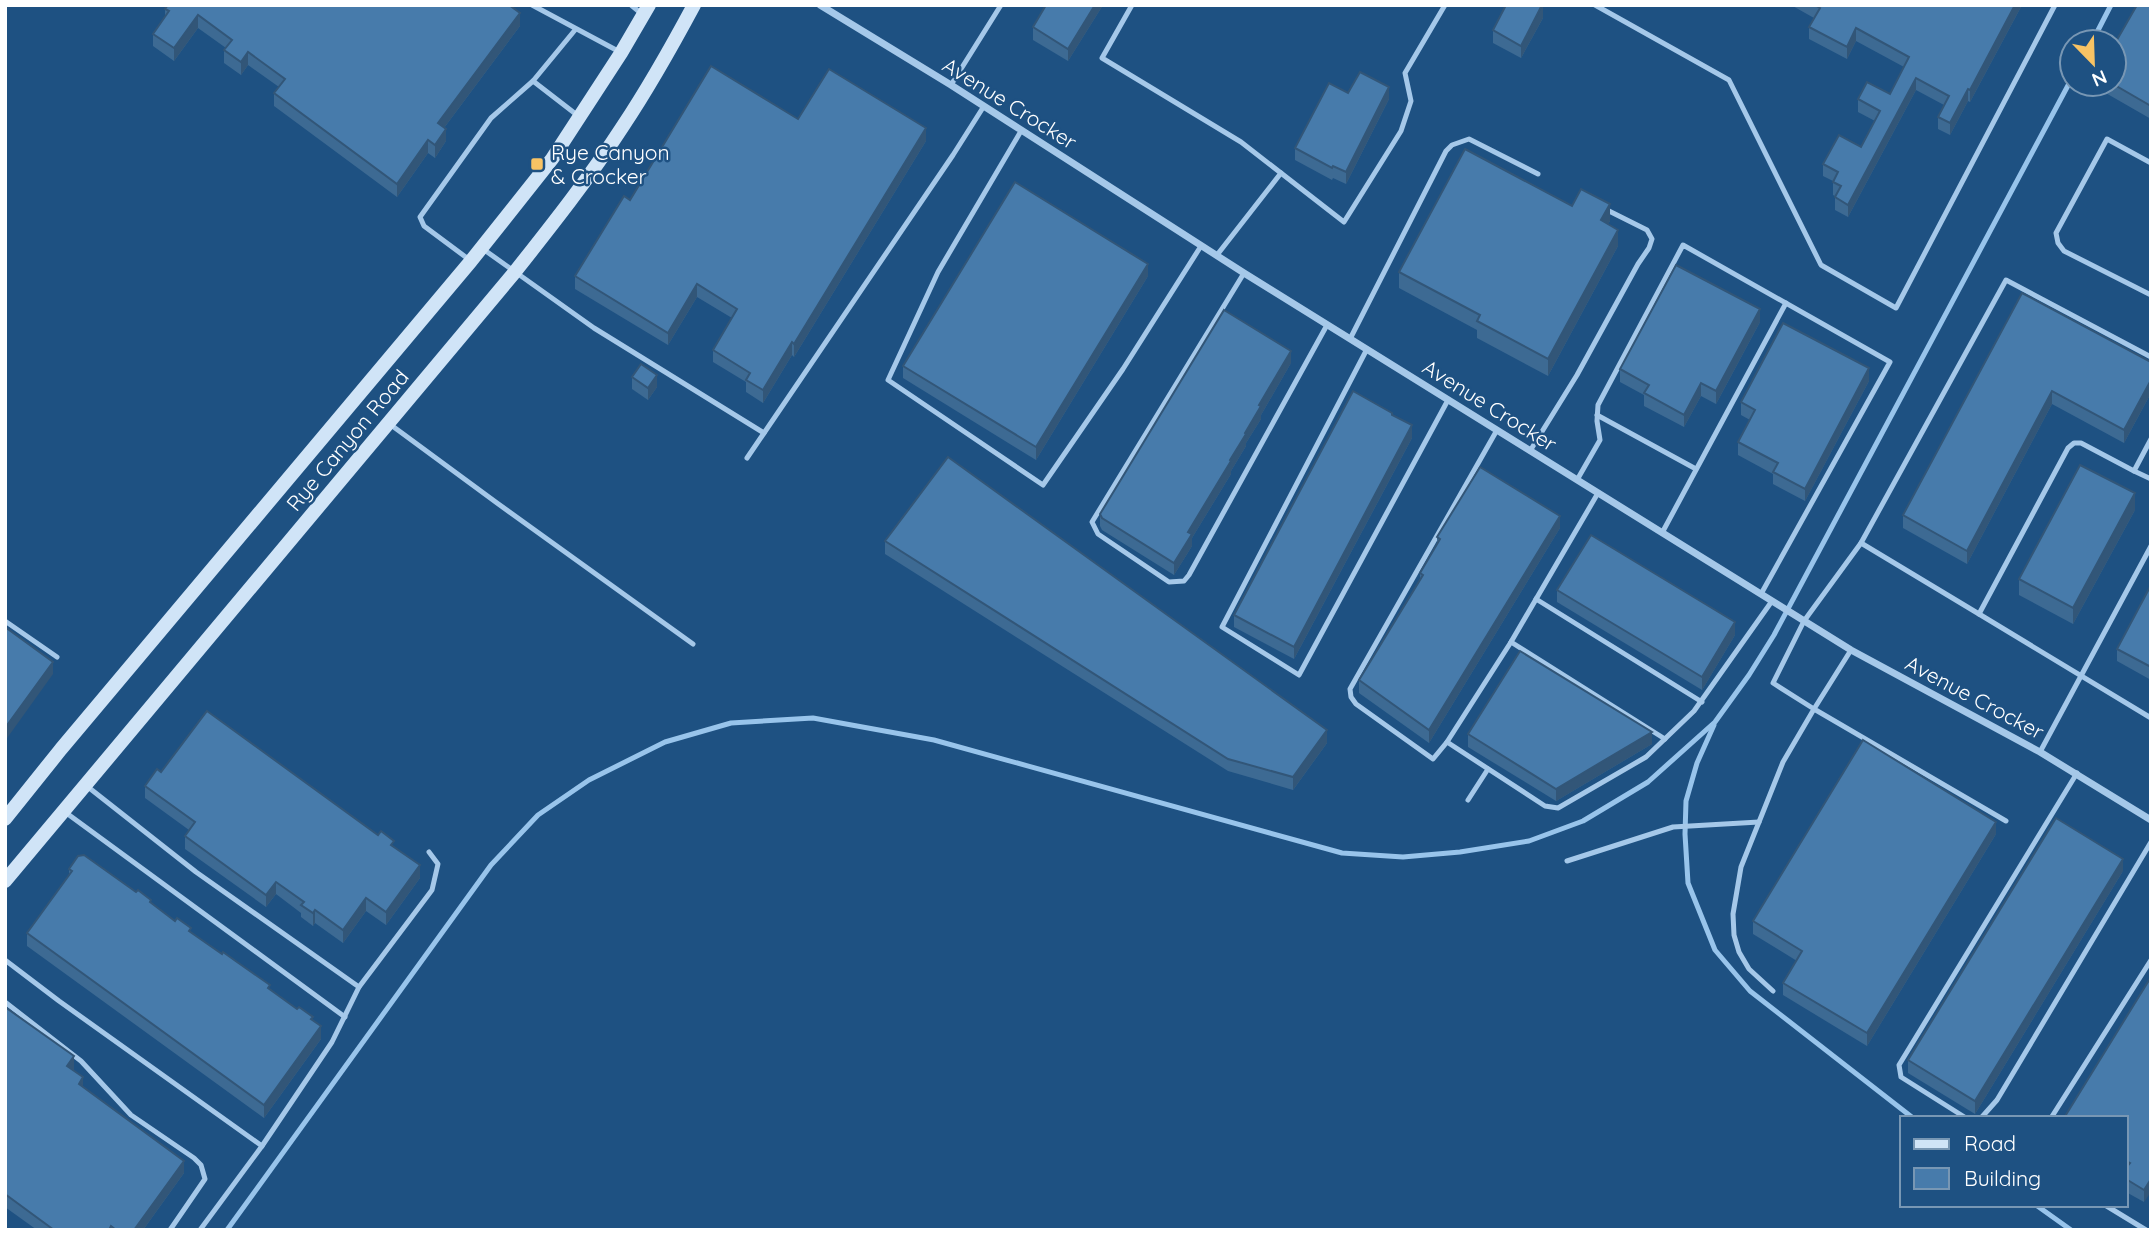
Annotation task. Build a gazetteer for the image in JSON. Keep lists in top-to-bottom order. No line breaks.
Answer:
{"streets":{"main road":["Rye Canyon Road"],"street":["Avenue Crocker"]},"places":{"transit":["Rye Canyon & Crocker"]},"legend":["Road","Building"],"north":"bottom right"}
